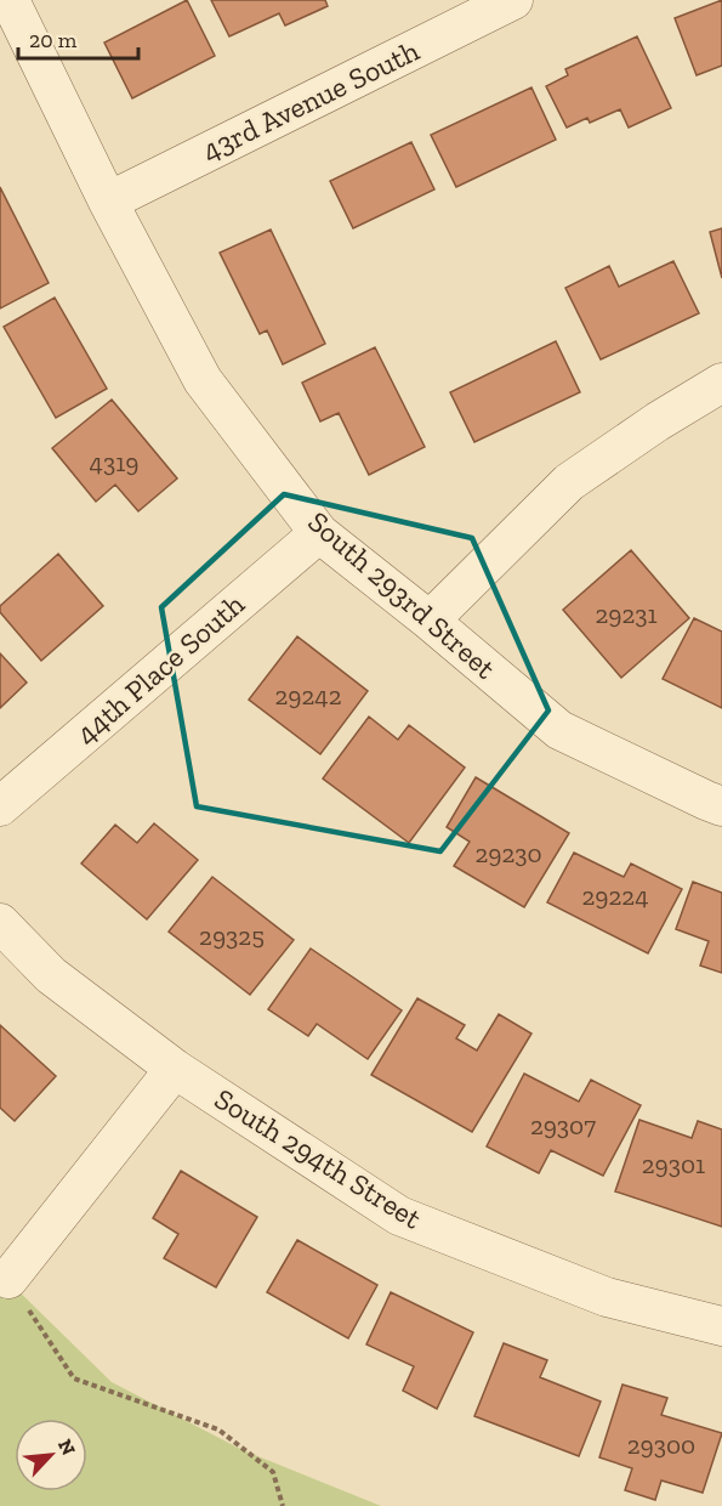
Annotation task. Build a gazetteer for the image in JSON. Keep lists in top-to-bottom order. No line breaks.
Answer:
{"streets":{"street":["43rd Avenue South","South 293rd Street","44th Place South","South 294th Street"]},"crossings":[["43rd Avenue South","South 293rd Street"],["South 293rd Street","44th Place South"]],"house_numbers":["4319","29231","29242","29230","29224","29325","29307","29301","29300"],"scale_bar":"20 m","north":"top right"}
